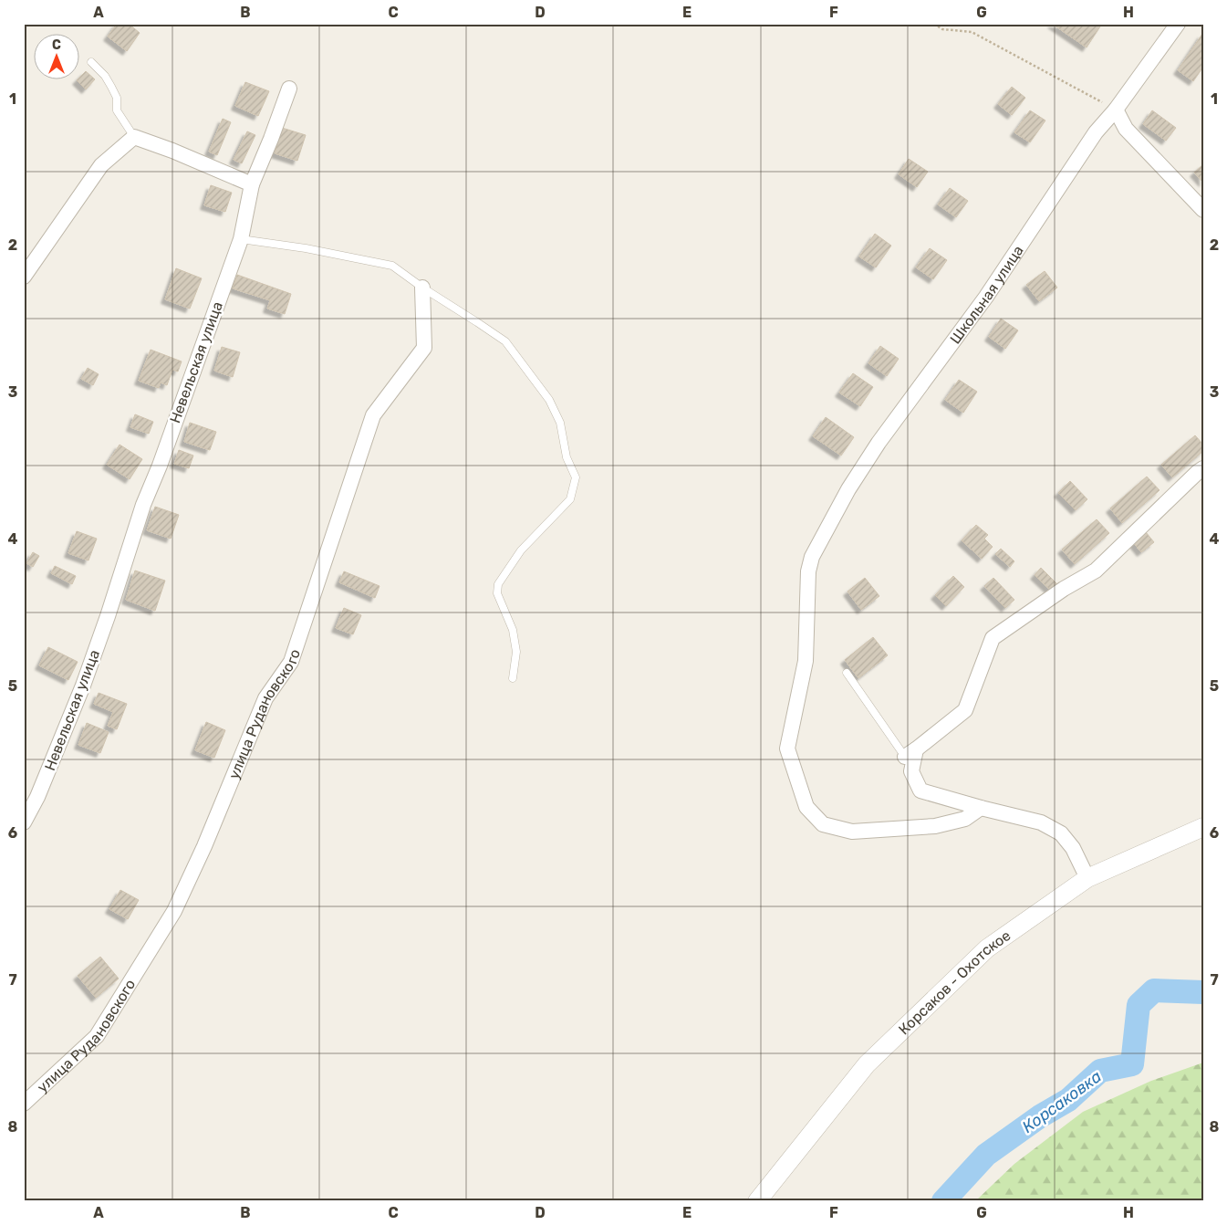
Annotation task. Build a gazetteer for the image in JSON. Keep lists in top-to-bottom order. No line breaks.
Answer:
{"streets":{"street":["Школьная улица","Невельская улица","улица Рудановского","Корсаков - Охотское"]},"water":["Корсаковка"],"north":"top","grid":{"columns":["A","B","C","D","E","F","G","H"],"rows":["1","2","3","4","5","6","7","8"]}}
